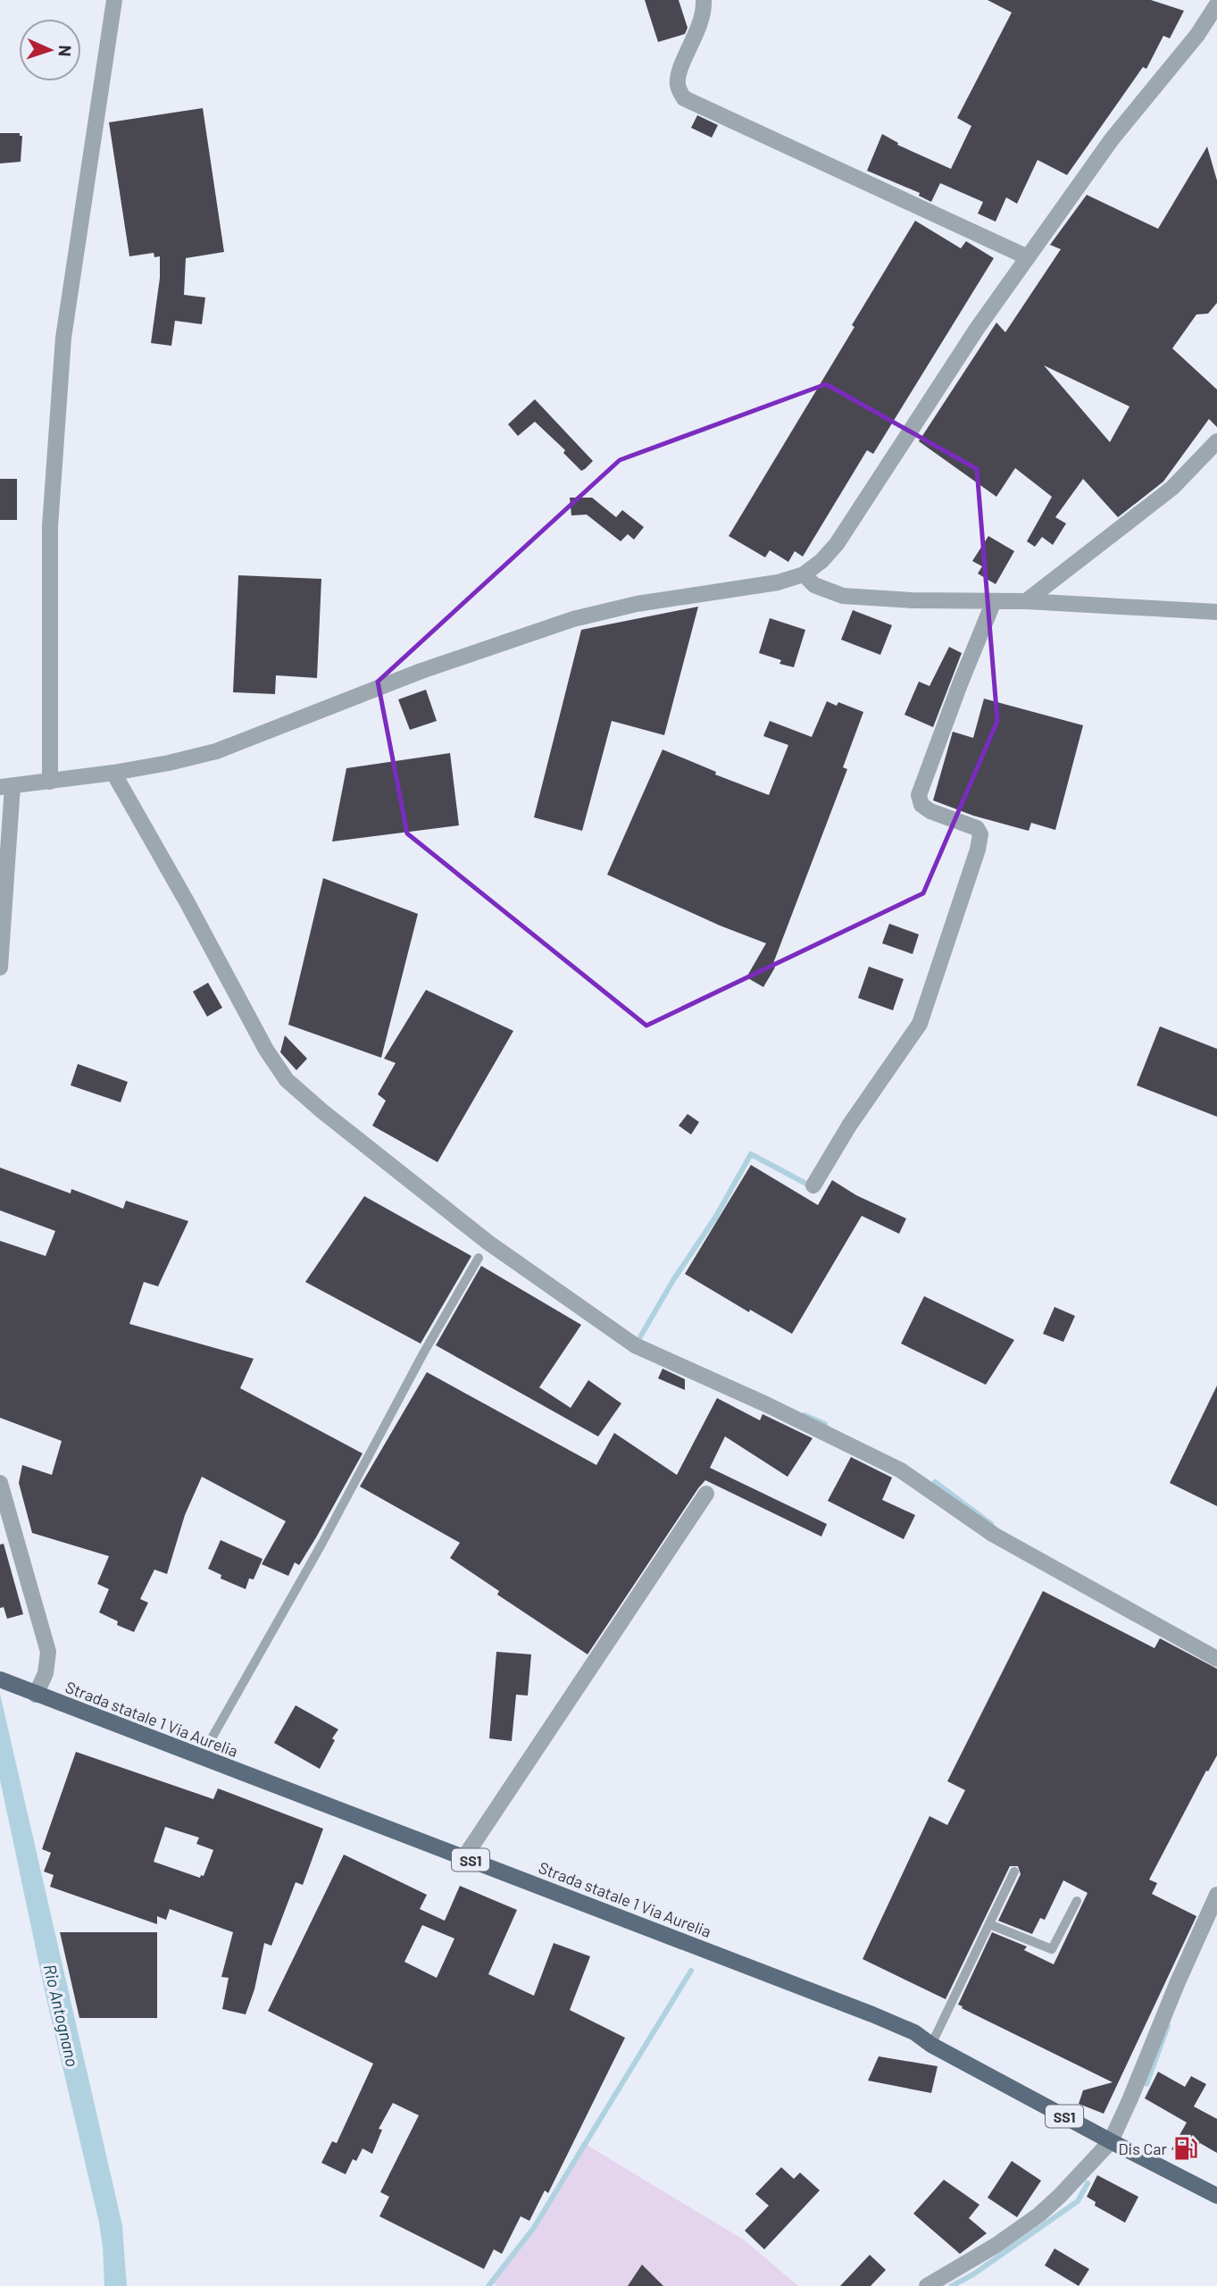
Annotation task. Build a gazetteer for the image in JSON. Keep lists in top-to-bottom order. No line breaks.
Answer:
{"streets":{"main road":["Strada statale 1 Via Aurelia","SS1"]},"water":["Rio Antognano"],"places":{"fuel station":["Dis Car"]},"north":"right"}
